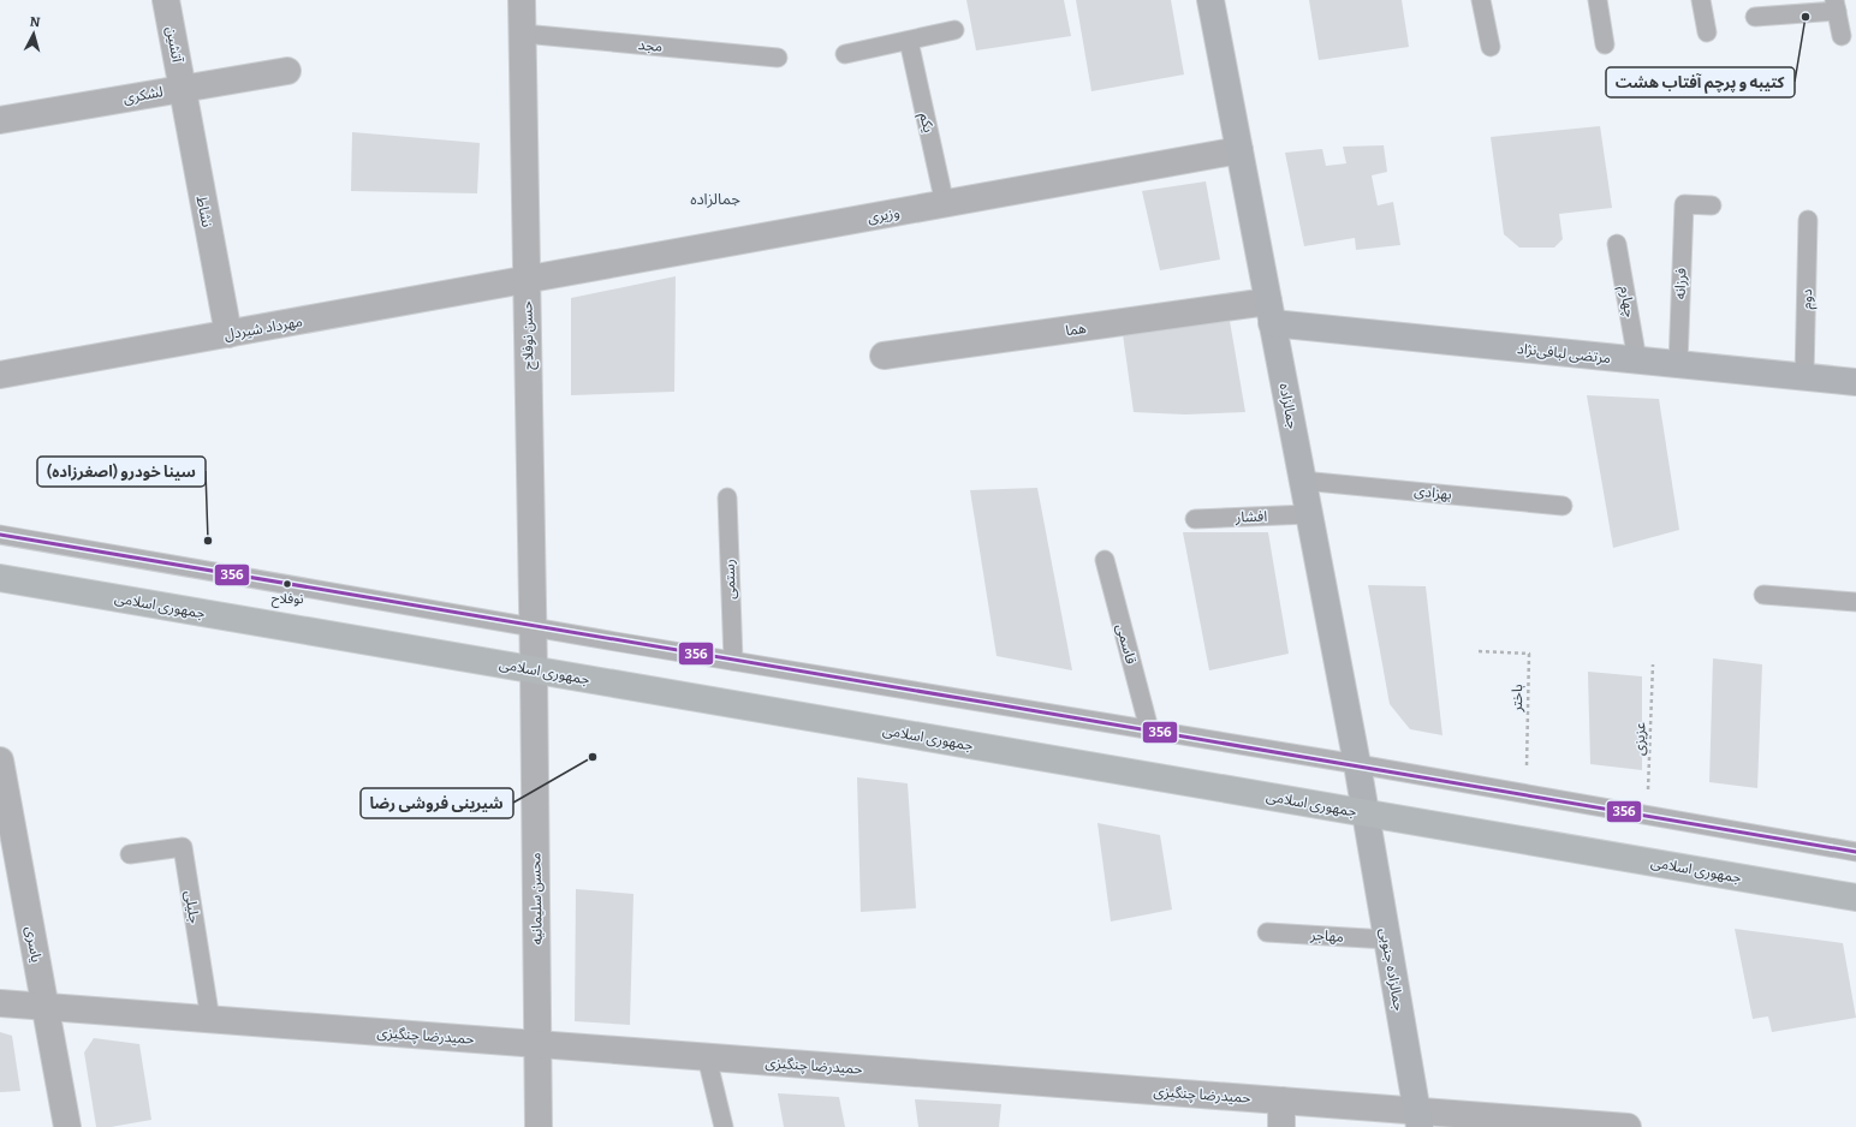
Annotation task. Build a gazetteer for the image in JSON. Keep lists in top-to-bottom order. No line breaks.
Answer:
{"streets":{"main road":["مرتضی لبافی‌نژاد","جمالزاده","جمهوری اسلامی","جمالزاده جنوبی"],"street":["آتشین","لشکری","نشاط","وزیری","مهرداد شیردل","هما","حسن نوفلاح","محسن سلیمانیه","یاسری","حمیدرضا چنگیزی"],"lane":["مجد","یکم","فرزانه","دوم","چهارم","بهزادی","افشار","رستمی","قاسمی","جلیلی","مهاجر"],"path":["باختر","عزیزی"]},"crossings":[["آتشین","لشکری"],["آتشین","نشاط"],["مجد","حسن نوفلاح"],["لشکری","نشاط"],["یکم","وزیری"],["نشاط","مهرداد شیردل"],["وزیری","مهرداد شیردل"],["وزیری","حسن نوفلاح"],["وزیری","جمالزاده"],["فرزانه","مرتضی لبافی‌نژاد"],["دوم","مرتضی لبافی‌نژاد"],["چهارم","مرتضی لبافی‌نژاد"],["مهرداد شیردل","حسن نوفلاح"],["هما","مرتضی لبافی‌نژاد"],["هما","جمالزاده"],["حسن نوفلاح","جمهوری اسلامی"],["حسن نوفلاح","محسن سلیمانیه"],["مرتضی لبافی‌نژاد","جمالزاده"],["جمالزاده","بهزادی"],["جمالزاده","افشار"],["جمالزاده","جمهوری اسلامی"],["جمالزاده","جمالزاده جنوبی"],["جمهوری اسلامی","محسن سلیمانیه"],["جمهوری اسلامی","جمالزاده جنوبی"],["محسن سلیمانیه","حمیدرضا چنگیزی"],["جلیلی","حمیدرضا چنگیزی"],["مهاجر","جمالزاده جنوبی"],["یاسری","حمیدرضا چنگیزی"],["جمالزاده جنوبی","حمیدرضا چنگیزی"]],"districts":["جمالزاده"],"places":["کتیبه و پرچم آفتاب هشت","سینا خودرو (اصغرزاده)","نوفلاح","شیرینی فروشی رضا"],"lines":["transit line 356"],"north":"top"}
